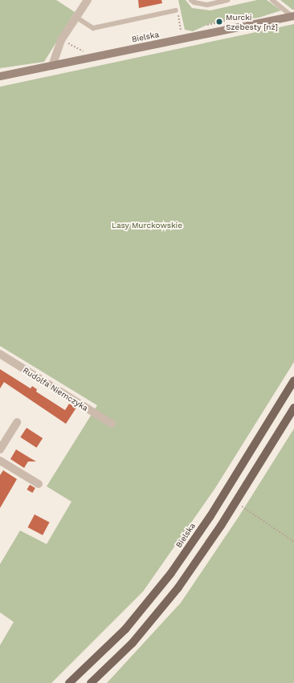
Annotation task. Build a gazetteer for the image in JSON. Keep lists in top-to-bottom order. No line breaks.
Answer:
{"streets":{"main road":["Bielska"],"street":["Rudolfa Niemczyka"]},"parks":["Lasy Murckowskie"],"places":["Murcki Szebesty [nż]"]}
